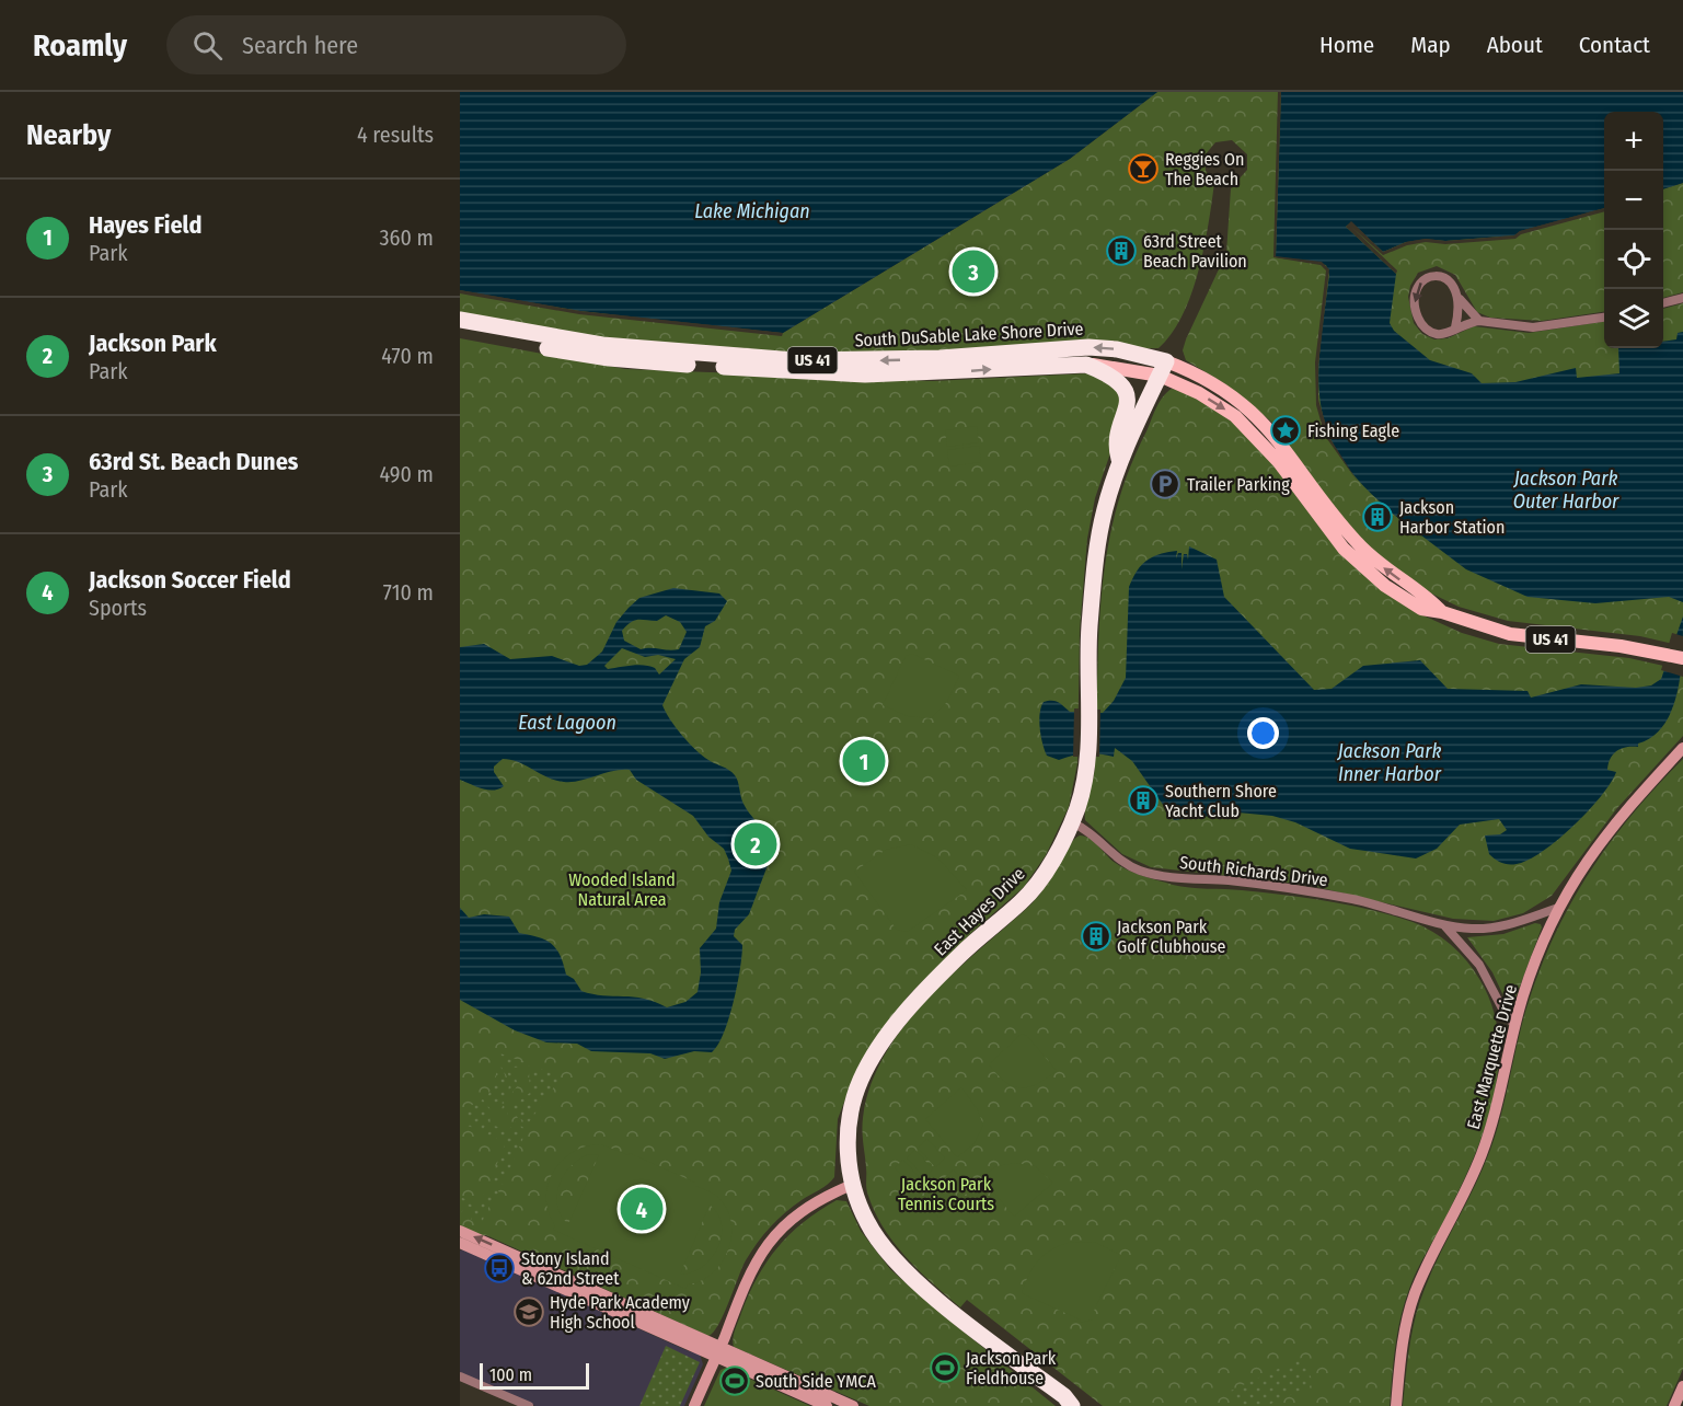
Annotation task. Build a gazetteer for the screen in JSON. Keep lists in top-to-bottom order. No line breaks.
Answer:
{"streets":{"highway":["South DuSable Lake Shore Drive","US 41","East Hayes Drive"],"main road":["East Marquette Drive"],"street":["South Richards Drive"]},"crossings":[["South DuSable Lake Shore Drive","US 41"],["South DuSable Lake Shore Drive","East Hayes Drive"],["US 41","East Hayes Drive"],["South Richards Drive","East Hayes Drive"],["South Richards Drive","East Marquette Drive"]],"water":["Lake Michigan","Jackson Park Outer Harbor","East Lagoon","Jackson Park Inner Harbor"],"parks":["Wooded Island Natural Area","Jackson Park Tennis Courts"],"places":{"bar":["Reggies On The Beach"],"building":["63rd Street Beach Pavilion","Jackson Harbor Station","Southern Shore Yacht Club","Jackson Park Golf Clubhouse"],"place":["Fishing Eagle"],"parking":["Trailer Parking"],"bus stop":["Stony Island & 62nd Street"],"school or university":["Hyde Park Academy High School"],"sports":["Jackson Park Fieldhouse","South Side YMCA"]},"scale_bar":"100 m","page":{"header":"Roamly","search":"Search here","nav":["Home","Map","About","Contact"],"heading":["Nearby","4 results"],"map_buttons":["+","−"],"list":[{"mark":"1","name":"Hayes Field","note":"Park","value":"360 m"},{"mark":"2","name":"Jackson Park","note":"Park","value":"470 m"},{"mark":"3","name":"63rd St. Beach Dunes","note":"Park","value":"490 m"},{"mark":"4","name":"Jackson Soccer Field","note":"Sports","value":"710 m"}],"pins":["3","1","2","4"],"scale":"100 m"}}
